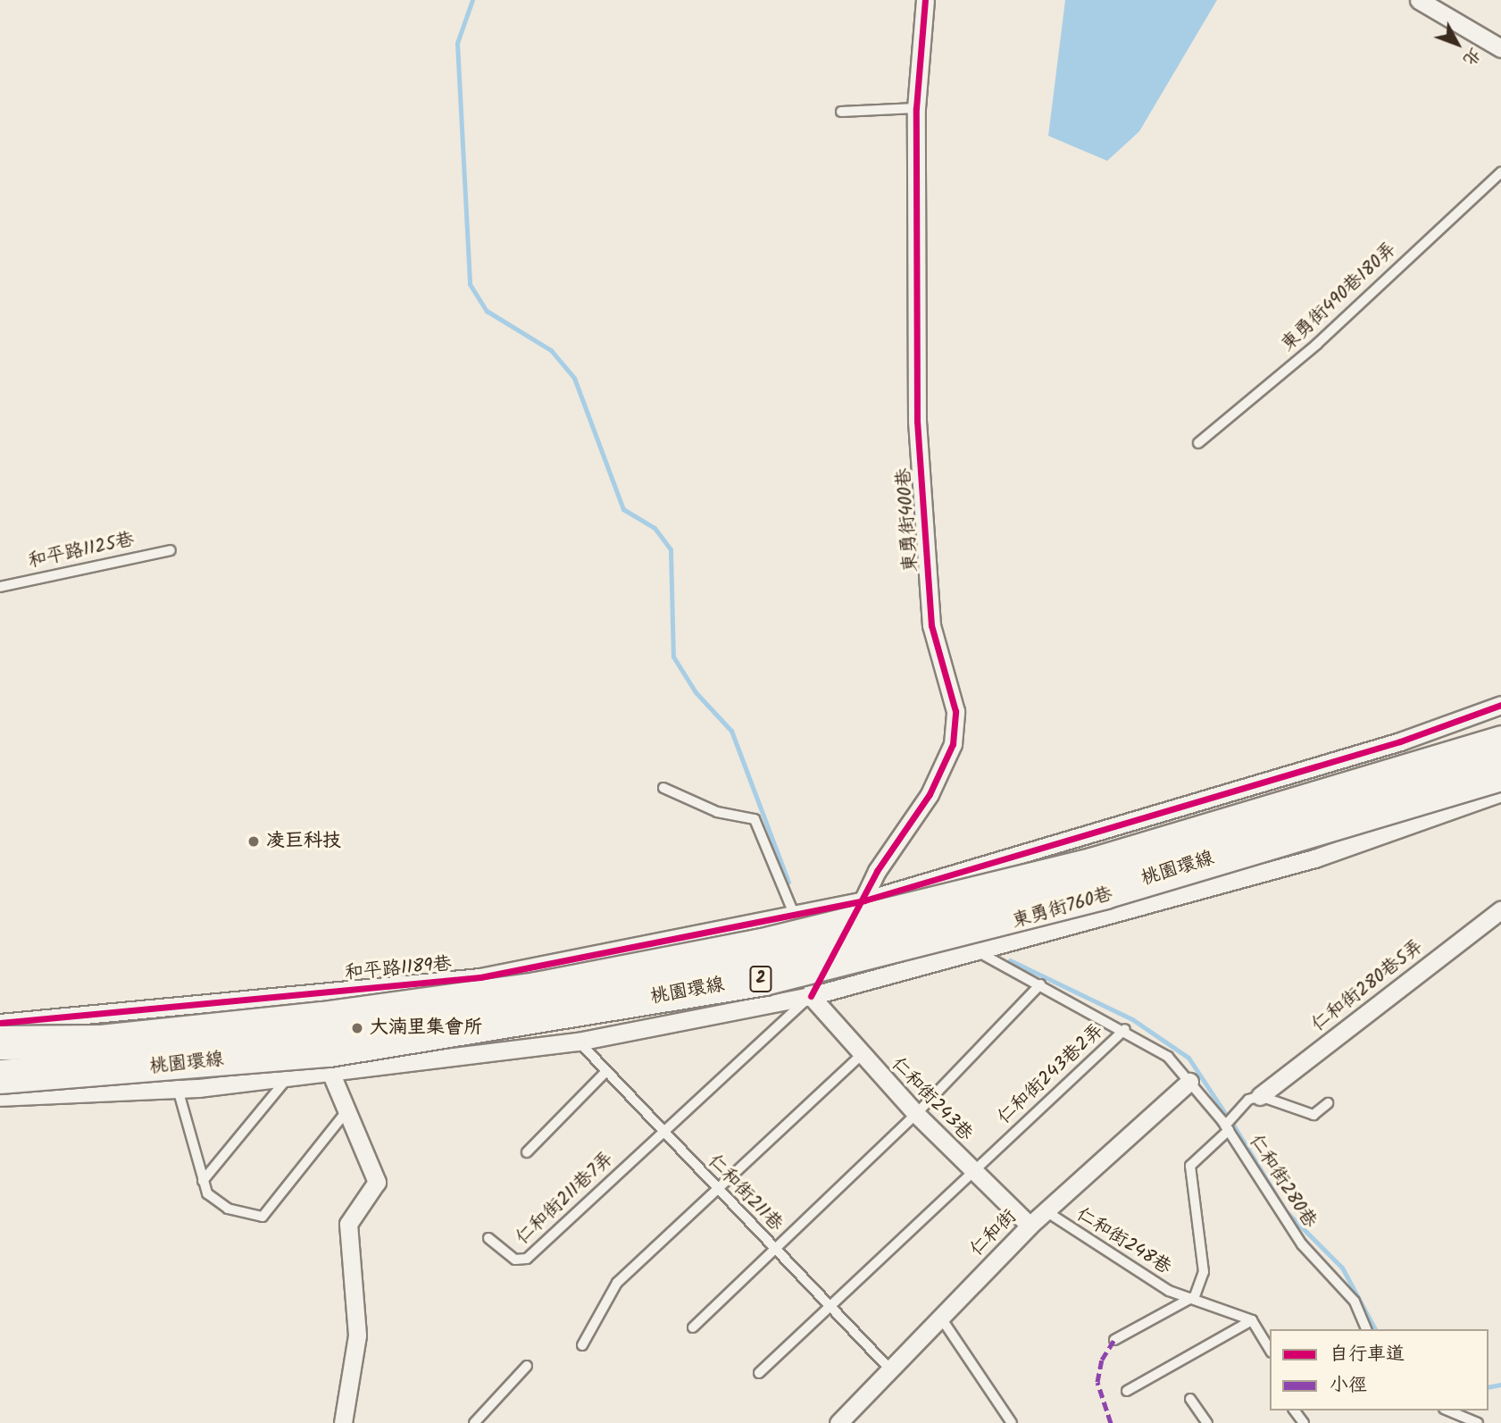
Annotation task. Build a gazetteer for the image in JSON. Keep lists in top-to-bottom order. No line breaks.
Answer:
{"streets":{"highway":["桃園環線","2"],"street":["東勇街400巷","東勇街760巷","和平路1189巷","仁和街280巷5弄","仁和街243巷","仁和街"],"lane":["東勇街490巷180弄","和平路1125巷","仁和街243巷2弄","仁和街280巷","仁和街211巷","仁和街211巷7弄","仁和街248巷"]},"crossings":[["東勇街400巷","東勇街760巷"],["東勇街400巷","和平路1189巷"],["東勇街400巷","仁和街243巷"],["東勇街400巷","仁和街211巷7弄"],["東勇街760巷","仁和街243巷"],["東勇街760巷","仁和街280巷"],["東勇街760巷","仁和街211巷7弄"],["仁和街243巷2弄","仁和街243巷"],["仁和街243巷2弄","仁和街280巷"],["仁和街243巷2弄","仁和街211巷"],["仁和街243巷","仁和街211巷7弄"],["仁和街243巷","仁和街"],["仁和街280巷","仁和街"],["仁和街211巷","仁和街211巷7弄"],["仁和街211巷","仁和街"],["仁和街","仁和街248巷"]],"places":["凌巨科技","大湳里集會所"],"legend":["自行車道","小徑"],"north":"bottom right"}
